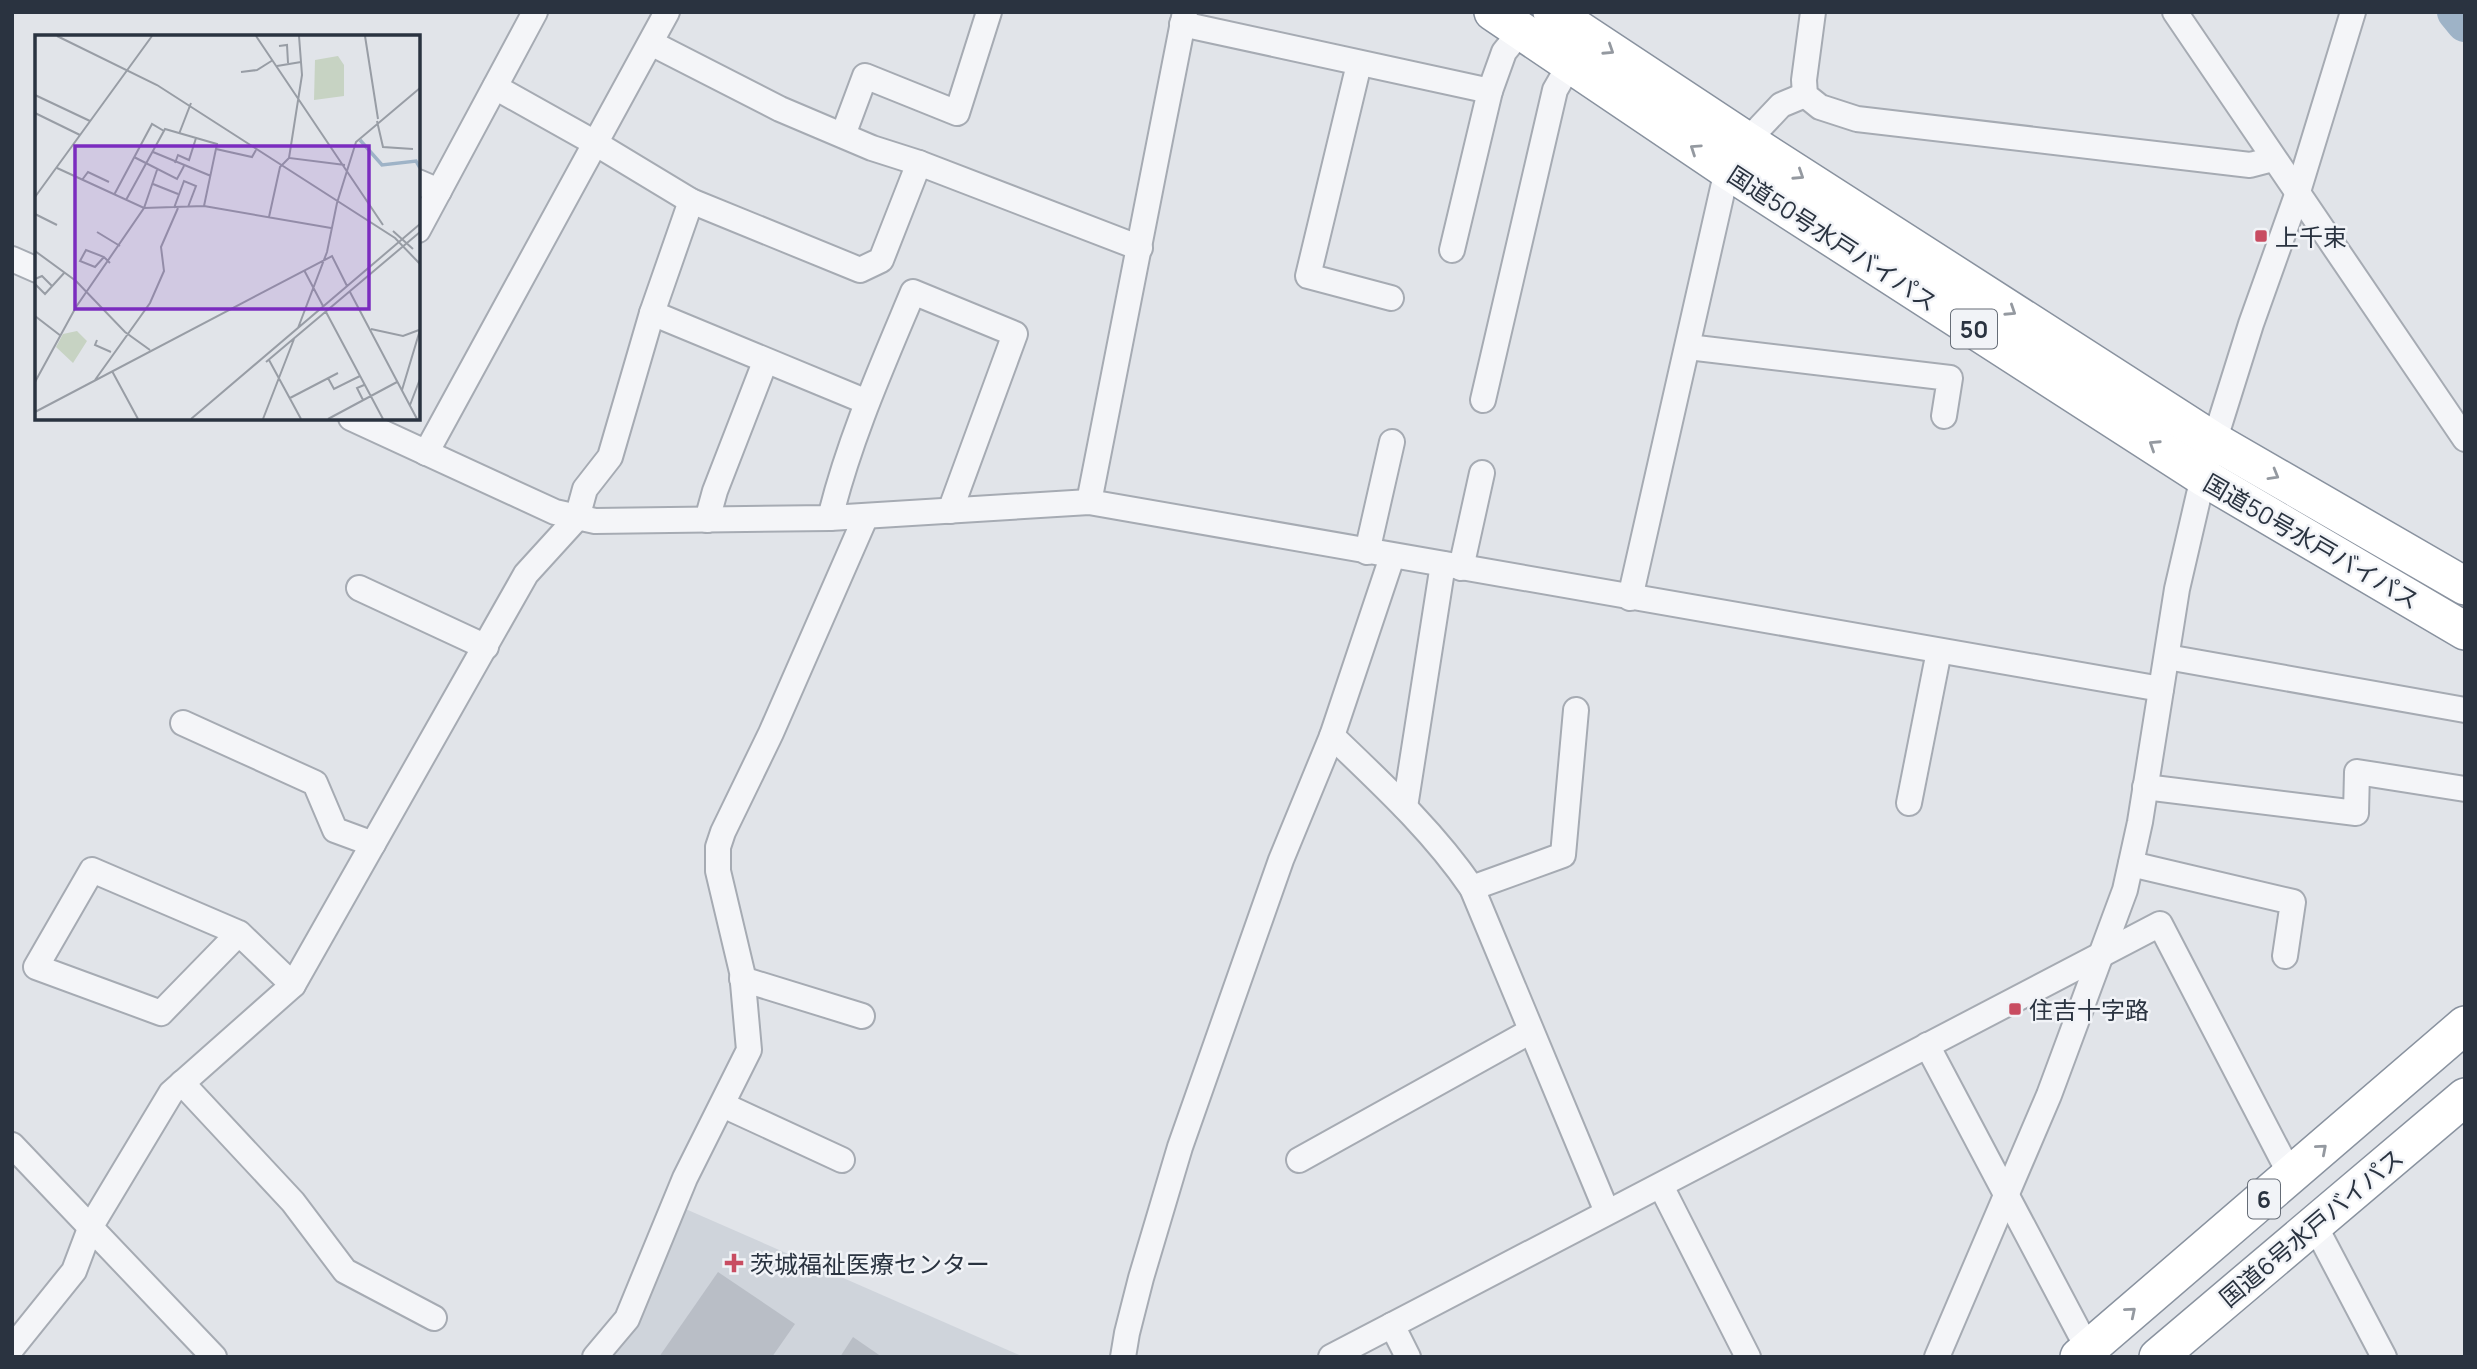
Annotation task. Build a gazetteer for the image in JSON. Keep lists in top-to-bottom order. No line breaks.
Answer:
{"streets":{"highway":["国道50号水戸バイパス","50","6","国道6号水戸バイパス"]},"places":{"transit":["上千束","住吉十字路"],"health":["茨城福祉医療センター"]}}
